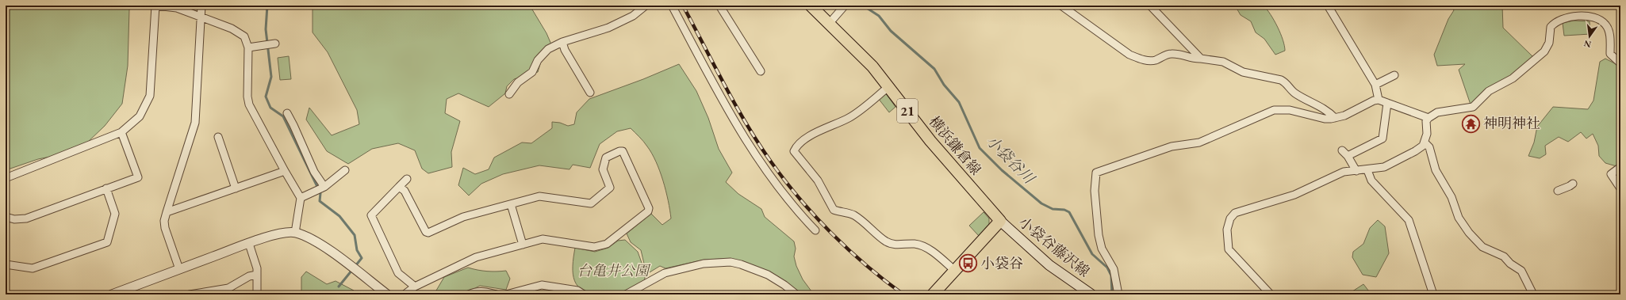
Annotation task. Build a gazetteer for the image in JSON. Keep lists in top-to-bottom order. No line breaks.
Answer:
{"streets":{"main road":["21","横浜鎌倉線","小袋谷藤沢線"]},"crossings":[["横浜鎌倉線","小袋谷藤沢線"]],"water":["小袋谷川"],"parks":["台亀井公園"],"places":{"temple":["神明神社"],"bus stop":["小袋谷"]},"north":"bottom"}
